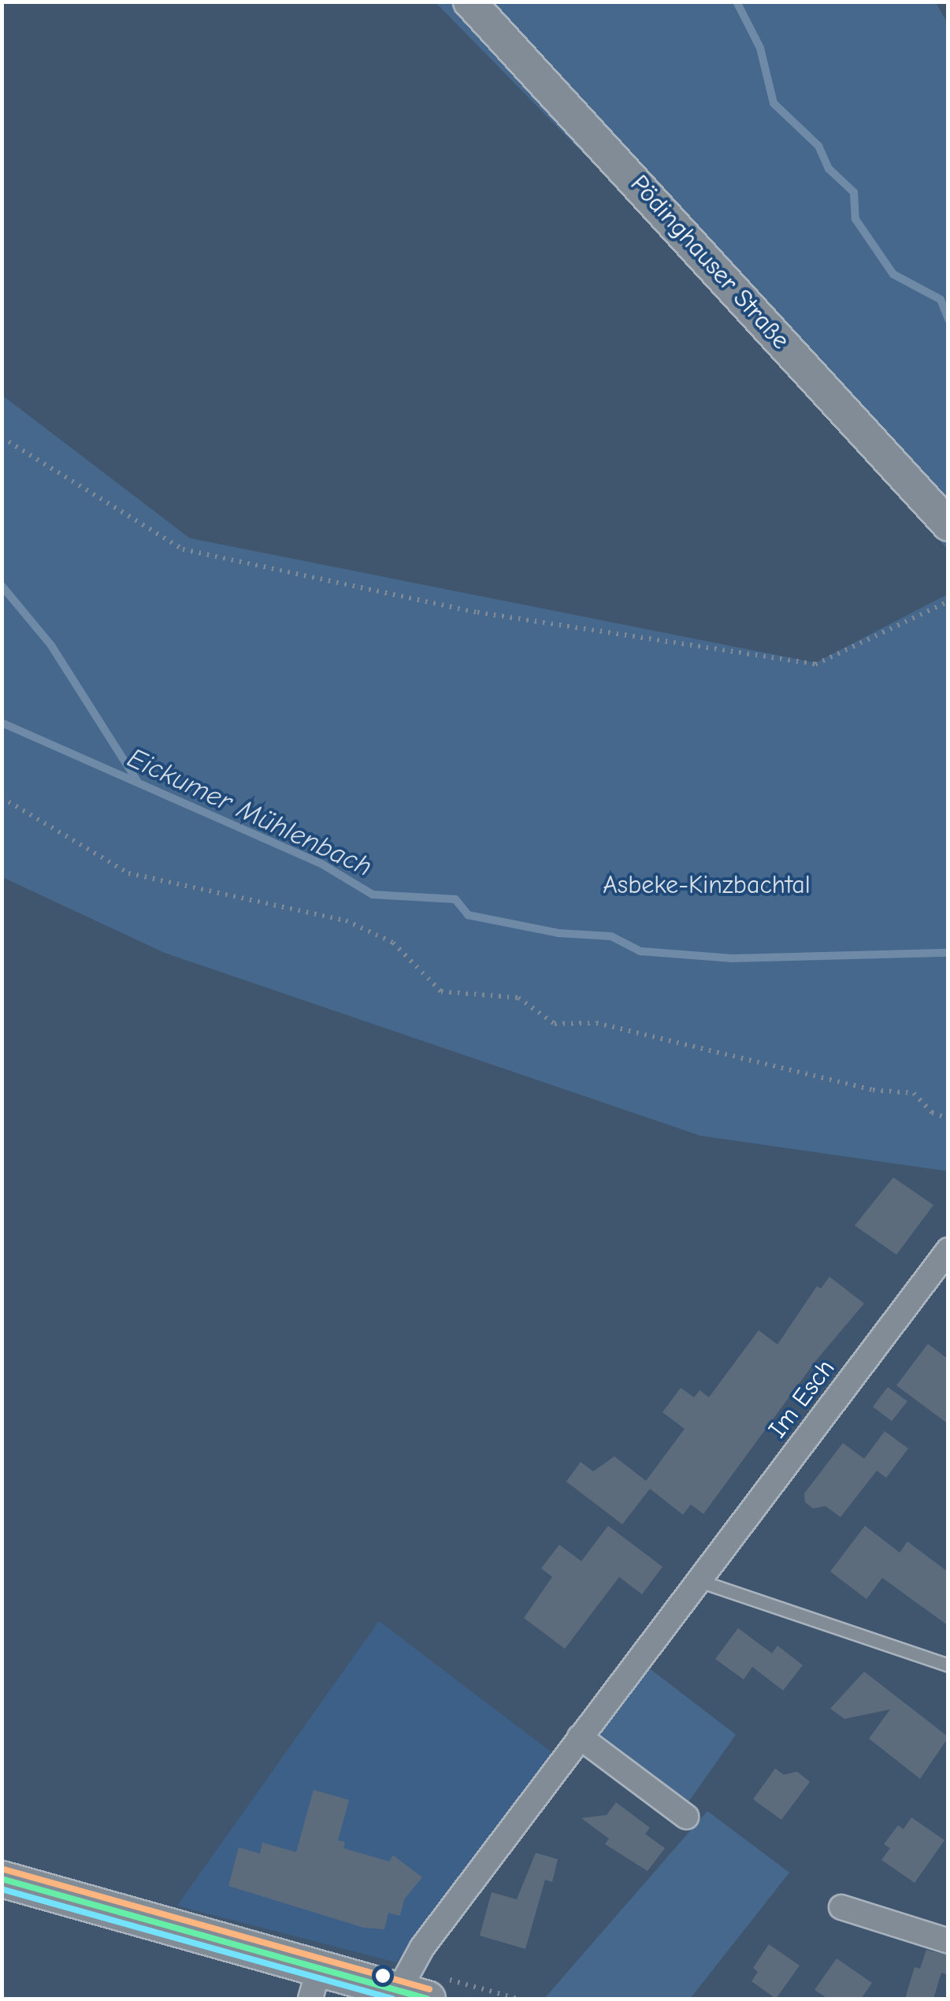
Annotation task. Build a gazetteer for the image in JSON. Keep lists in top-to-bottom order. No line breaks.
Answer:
{"streets":{"street":["Pödinghauser Straße","Im Esch"]},"water":["Eickumer Mühlenbach"],"parks":["Asbeke-Kinzbachtal"]}
